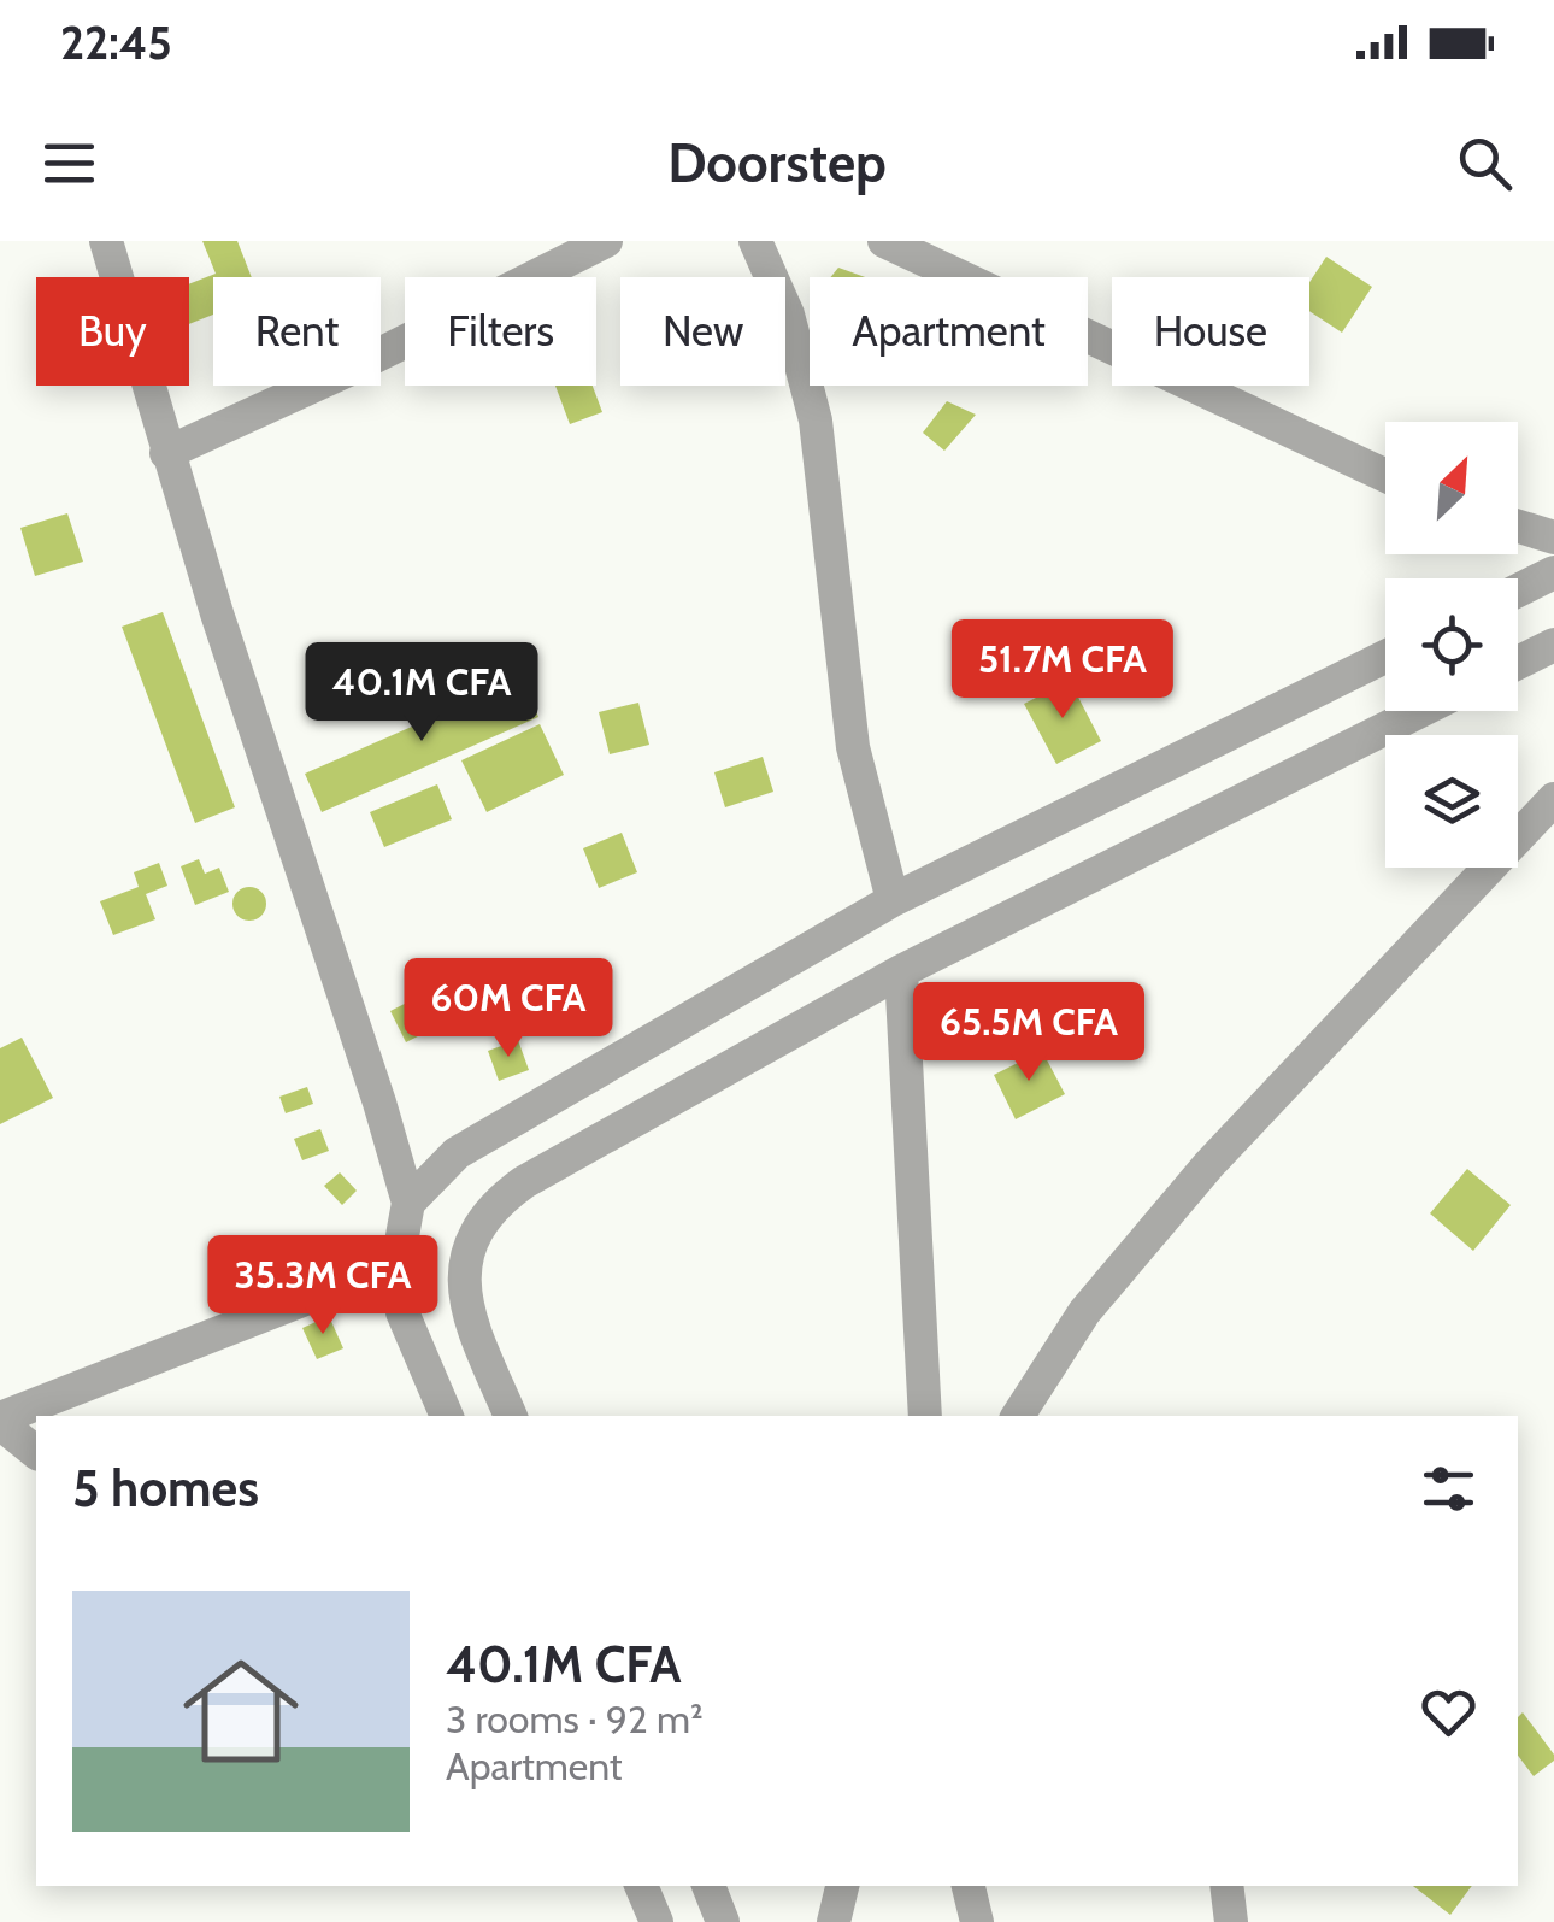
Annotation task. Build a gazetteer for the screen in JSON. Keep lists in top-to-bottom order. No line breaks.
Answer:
{"north":"top right","page":{"status":"22:45","header":"Doorstep","chip":["Buy","Rent","Filters","New","Apartment","House"],"price":["51.7M CFA","40.1M CFA","60M CFA","65.5M CFA","35.3M CFA"],"heading":"5 homes","list":[{"name":"40.1M CFA","note":"3 rooms · 92 m² · Apartment"}]}}
